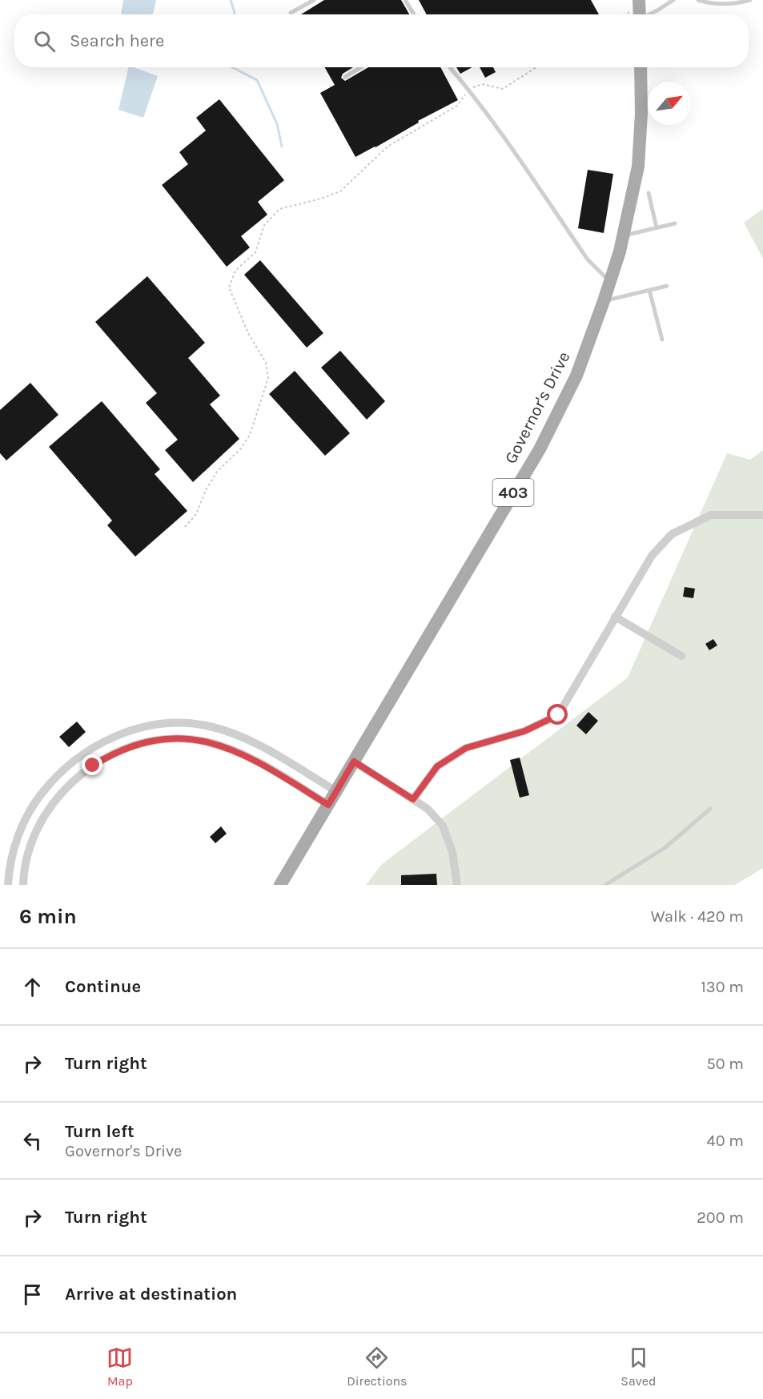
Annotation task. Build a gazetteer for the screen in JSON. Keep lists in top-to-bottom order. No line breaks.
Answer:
{"streets":{"main road":["Governor's Drive","403"]},"north":"top right","page":{"search":"Search here","heading":["6 min","Walk · 420 m"],"list":[["Continue","130 m"],["Turn right","50 m"],["Turn left","Governor's Drive","40 m"],["Turn right","200 m"],"Arrive at destination"],"nav":["Map","Directions","Saved"]}}
